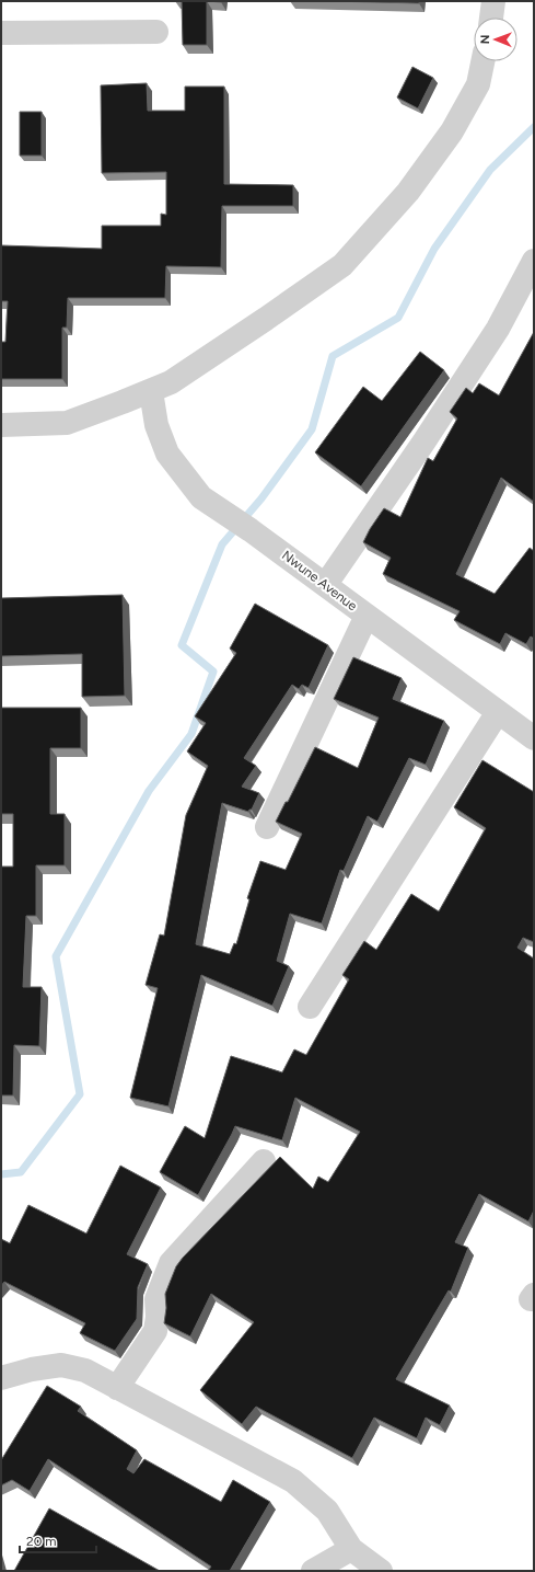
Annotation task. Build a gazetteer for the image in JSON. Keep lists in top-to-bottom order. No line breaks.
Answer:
{"streets":{"street":["Nwune Avenue"]},"scale_bar":"20 m","north":"left"}
